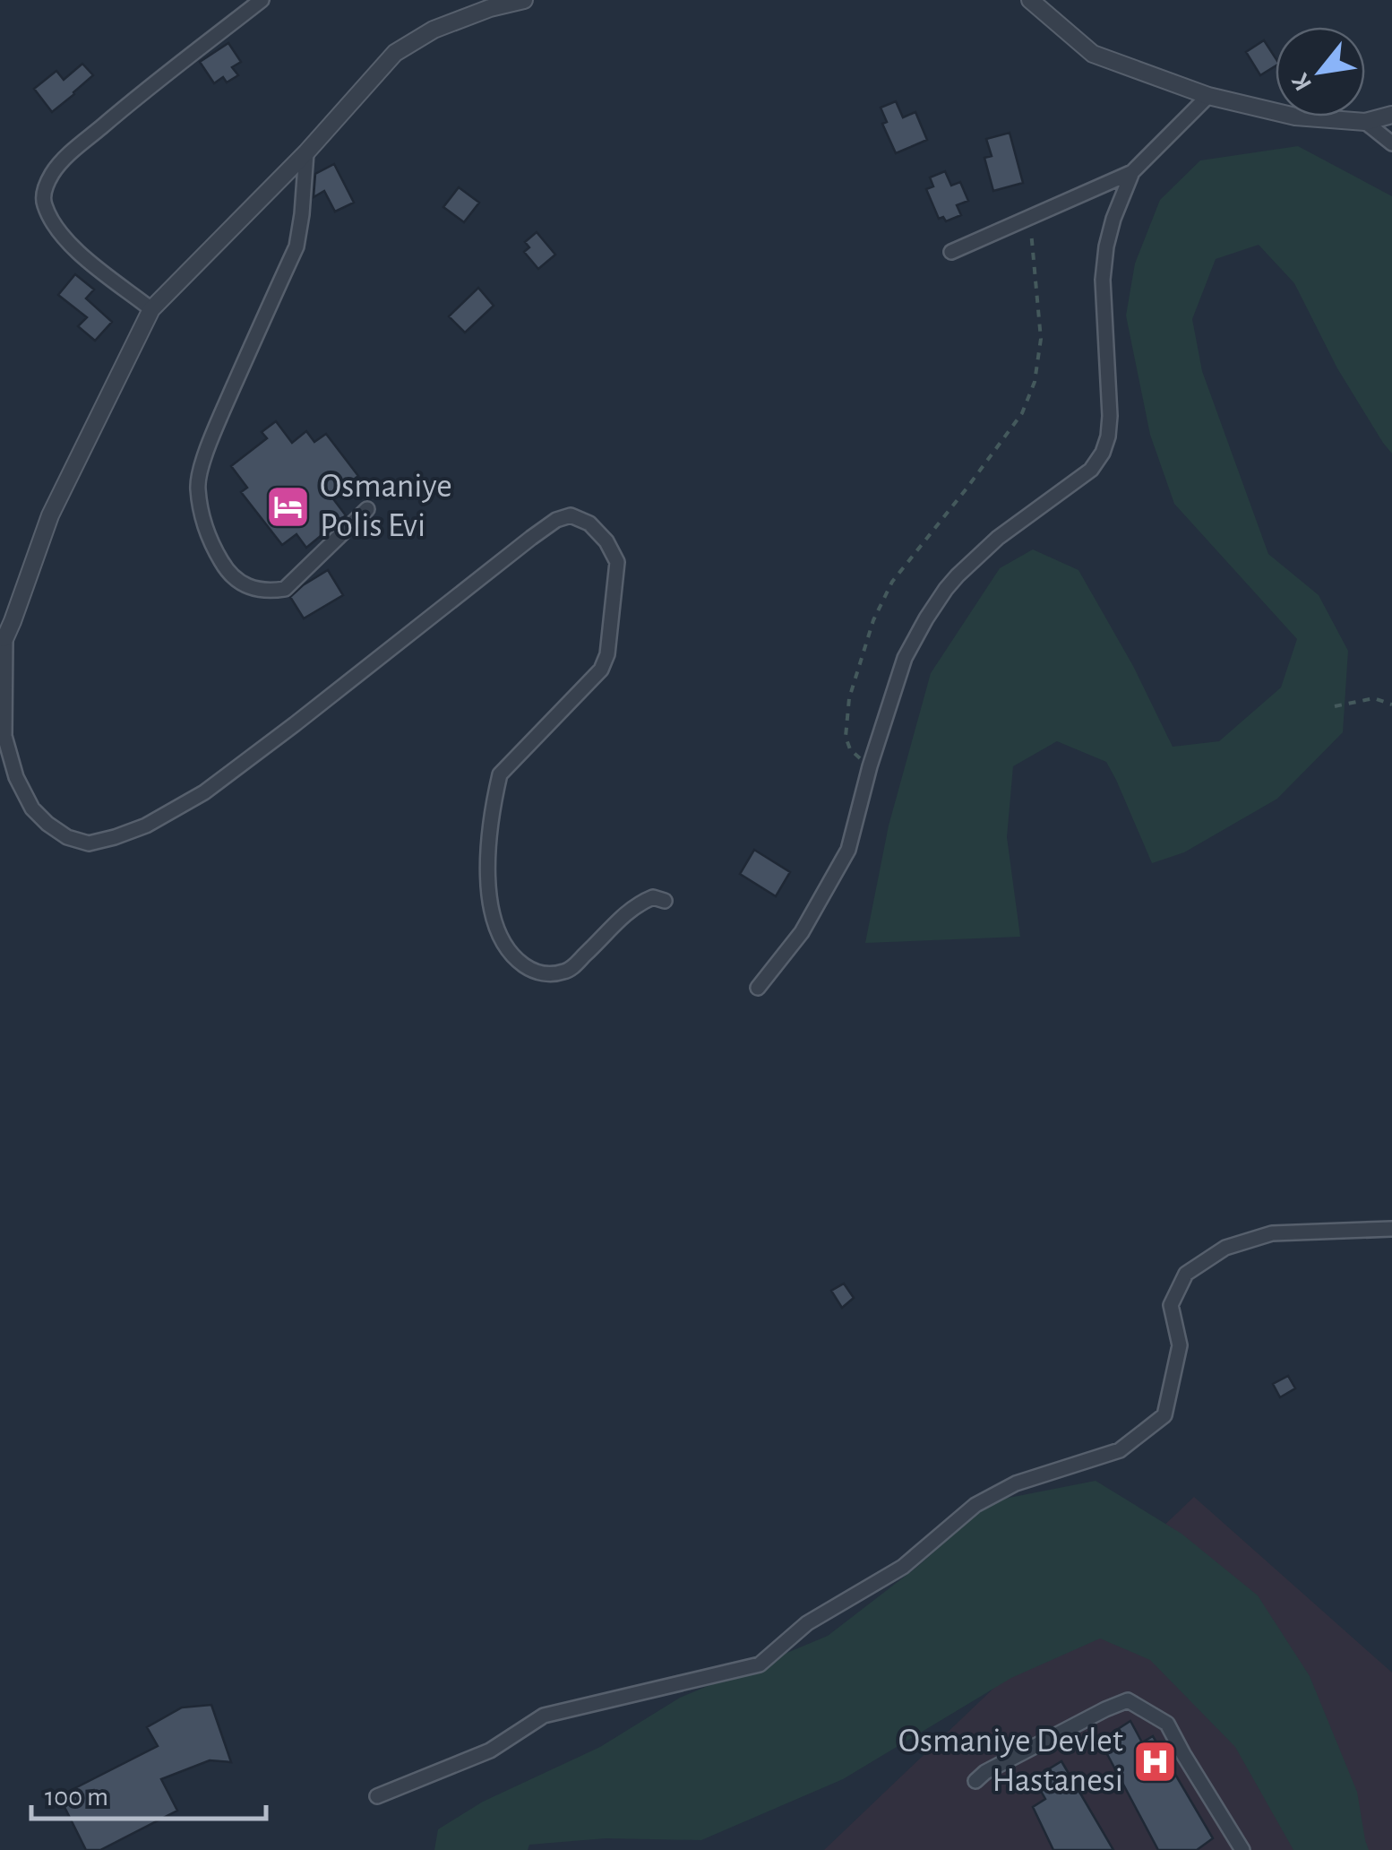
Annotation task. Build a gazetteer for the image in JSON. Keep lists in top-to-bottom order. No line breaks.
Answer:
{"places":{"hotel":["Osmaniye Polis Evi"],"hospital":["Osmaniye Devlet Hastanesi"]},"scale_bar":"100 m","north":"bottom left"}
